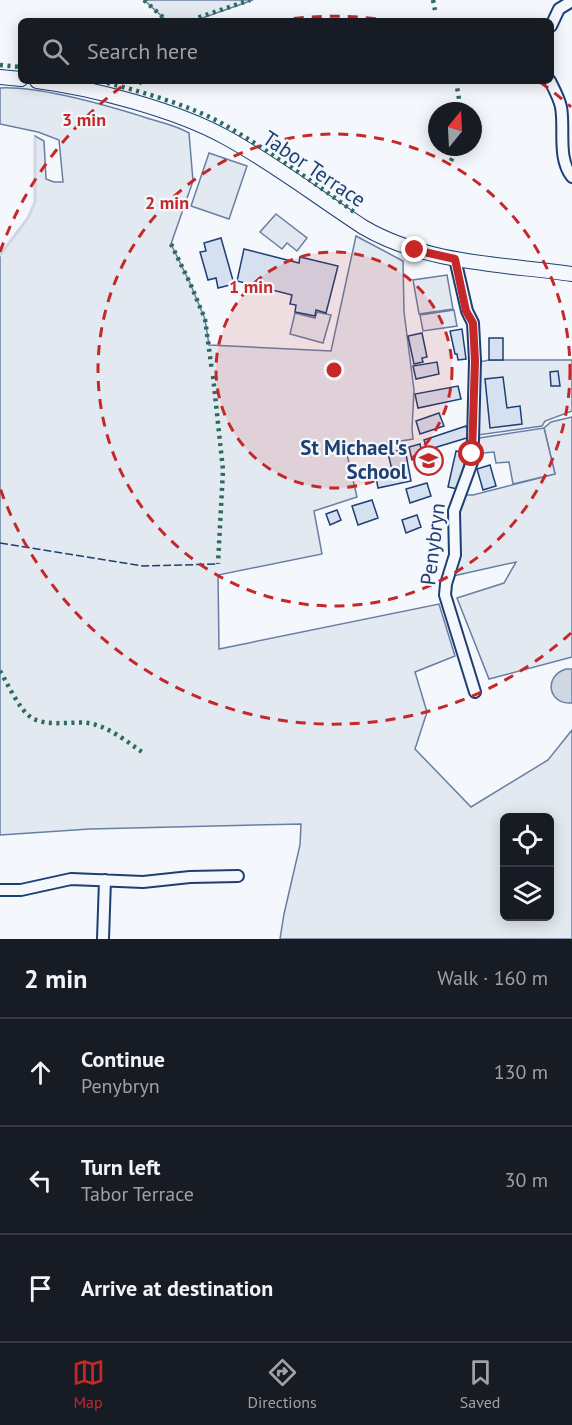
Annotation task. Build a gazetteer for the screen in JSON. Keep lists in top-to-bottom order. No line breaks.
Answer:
{"streets":{"main road":["Tabor Terrace"],"street":["Penybryn"]},"crossings":[["Tabor Terrace","Penybryn"]],"places":{"school or university":["St Michael's School"]},"north":"top","page":{"search":"Search here","heading":["2 min","Walk · 160 m"],"list":[["Continue","Penybryn","130 m"],["Turn left","Tabor Terrace","30 m"],"Arrive at destination"],"nav":["Map","Directions","Saved"]},"rings":["3 min","2 min","1 min"]}
